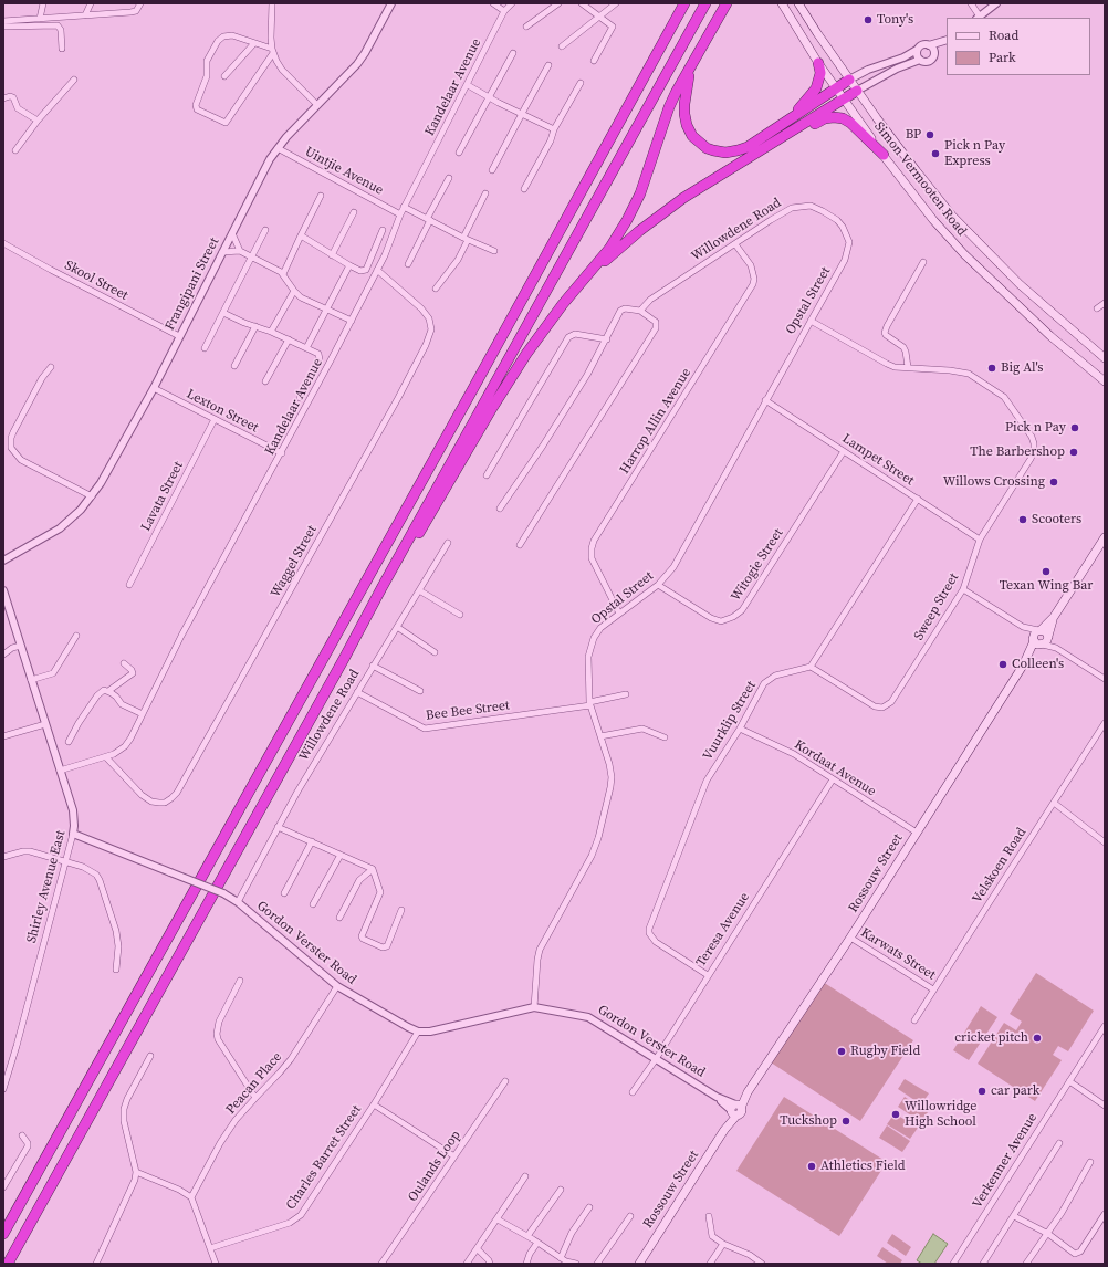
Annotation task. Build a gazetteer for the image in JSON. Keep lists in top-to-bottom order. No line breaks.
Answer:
{"streets":{"main road":["Simon Vermooten Road","Rossouw Street"],"street":["Kandelaar Avenue","Uintjie Avenue","Willowdene Road","Skool Street","Frangipani Street","Opstal Street","Lexton Street","Harrop Allin Avenue","Lampet Street","Lavata Street","Waggel Street","Witogie Street","Sweep Street","Bee Bee Street","Vuurklip Street","Kordaat Avenue","Velskoen Road","Shirley Avenue East","Teresa Avenue","Gordon Verster Road","Karwats Street","Peacan Place","Charles Barret Street","Verkenner Avenue","Oulands Loop"]},"crossings":[["Kandelaar Avenue","Uintjie Avenue"],["Kandelaar Avenue","Lexton Street"],["Kandelaar Avenue","Waggel Street"],["Kandelaar Avenue","Shirley Avenue East"],["Uintjie Avenue","Frangipani Street"],["Willowdene Road","Opstal Street"],["Willowdene Road","Harrop Allin Avenue"],["Willowdene Road","Bee Bee Street"],["Willowdene Road","Gordon Verster Road"],["Skool Street","Frangipani Street"],["Frangipani Street","Lexton Street"],["Opstal Street","Harrop Allin Avenue"],["Opstal Street","Lampet Street"],["Opstal Street","Witogie Street"],["Opstal Street","Bee Bee Street"],["Opstal Street","Gordon Verster Road"],["Lexton Street","Lavata Street"],["Lampet Street","Witogie Street"],["Lampet Street","Sweep Street"],["Sweep Street","Vuurklip Street"],["Vuurklip Street","Kordaat Avenue"],["Vuurklip Street","Teresa Avenue"],["Kordaat Avenue","Rossouw Street"],["Kordaat Avenue","Teresa Avenue"],["Velskoen Road","Karwats Street"],["Rossouw Street","Gordon Verster Road"],["Rossouw Street","Karwats Street"],["Shirley Avenue East","Gordon Verster Road"],["Teresa Avenue","Gordon Verster Road"],["Gordon Verster Road","Peacan Place"],["Gordon Verster Road","Charles Barret Street"]],"places":["Tony's","BP","Pick n Pay Express","Big Al's","Pick n Pay","The Barbershop","Willows Crossing","Scooters","Texan Wing Bar","Colleen's","cricket pitch","Rugby Field","car park","Willowridge High School","Tuckshop","Athletics Field"],"legend":["Road","Park"]}
